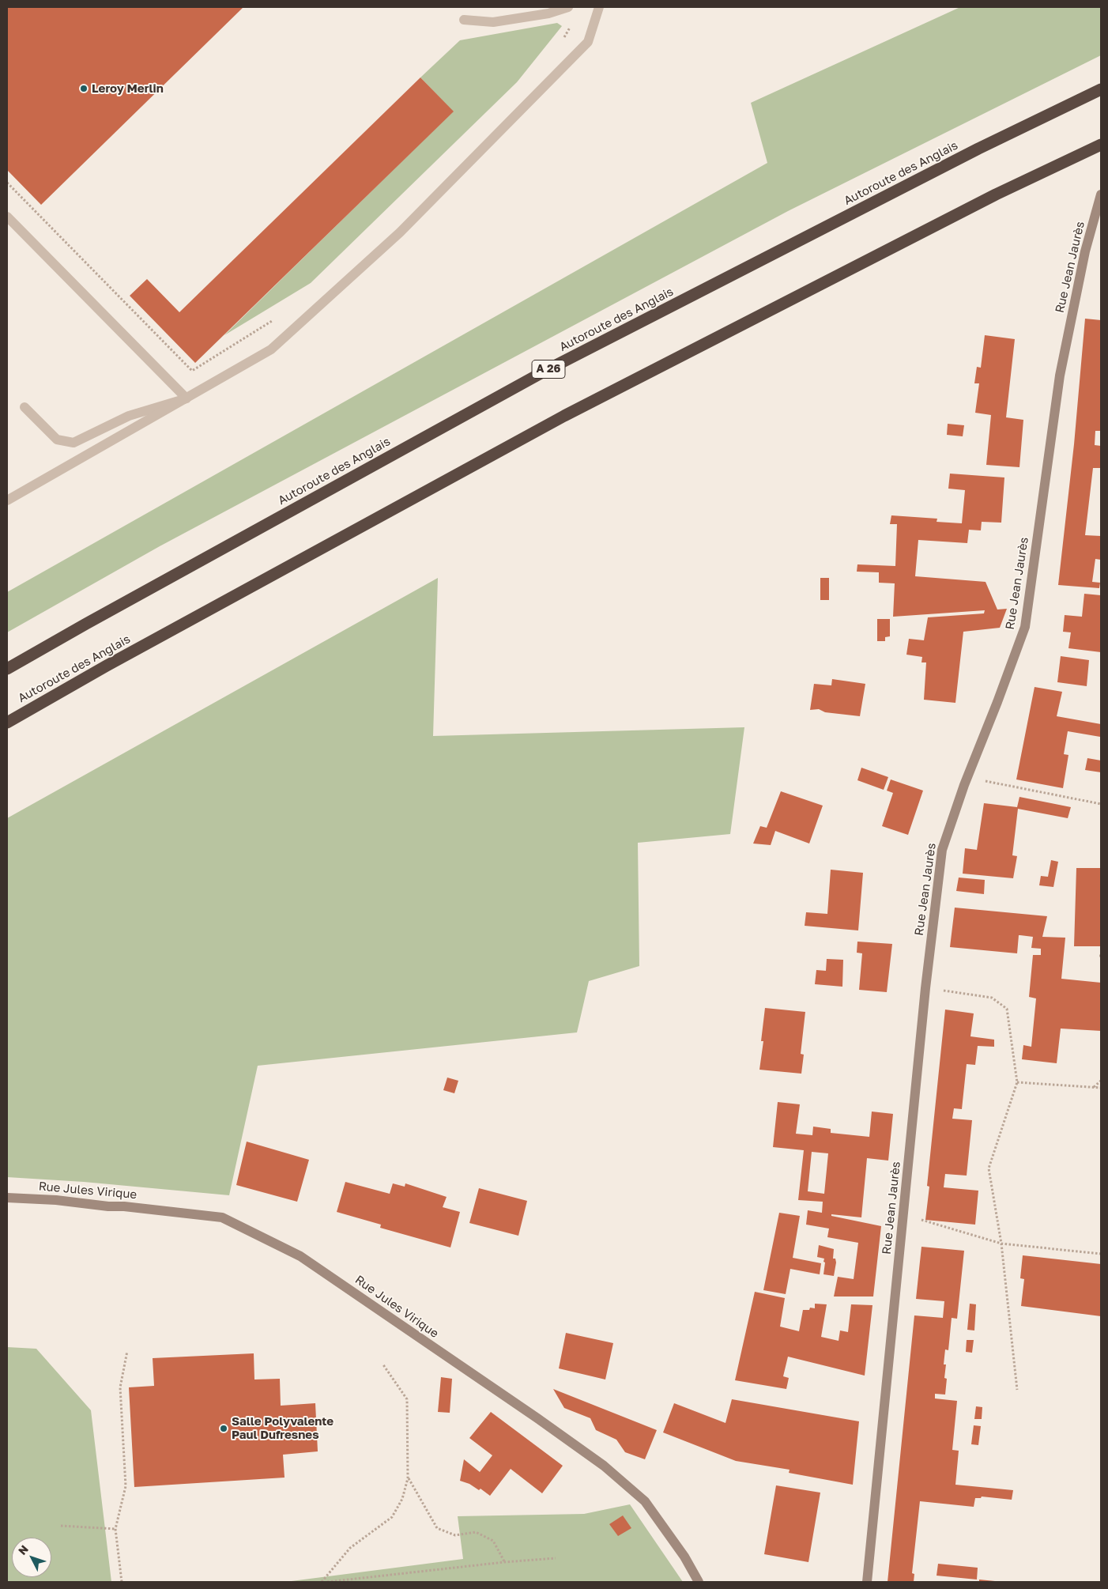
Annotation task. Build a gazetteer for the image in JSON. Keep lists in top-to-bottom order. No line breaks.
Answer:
{"streets":{"highway":["Autoroute des Anglais","A 26"],"street":["Rue Jean Jaurès","Rue Jules Virique"]},"places":["Leroy Merlin","Salle Polyvalente Paul Dufresnes"],"north":"top left"}
